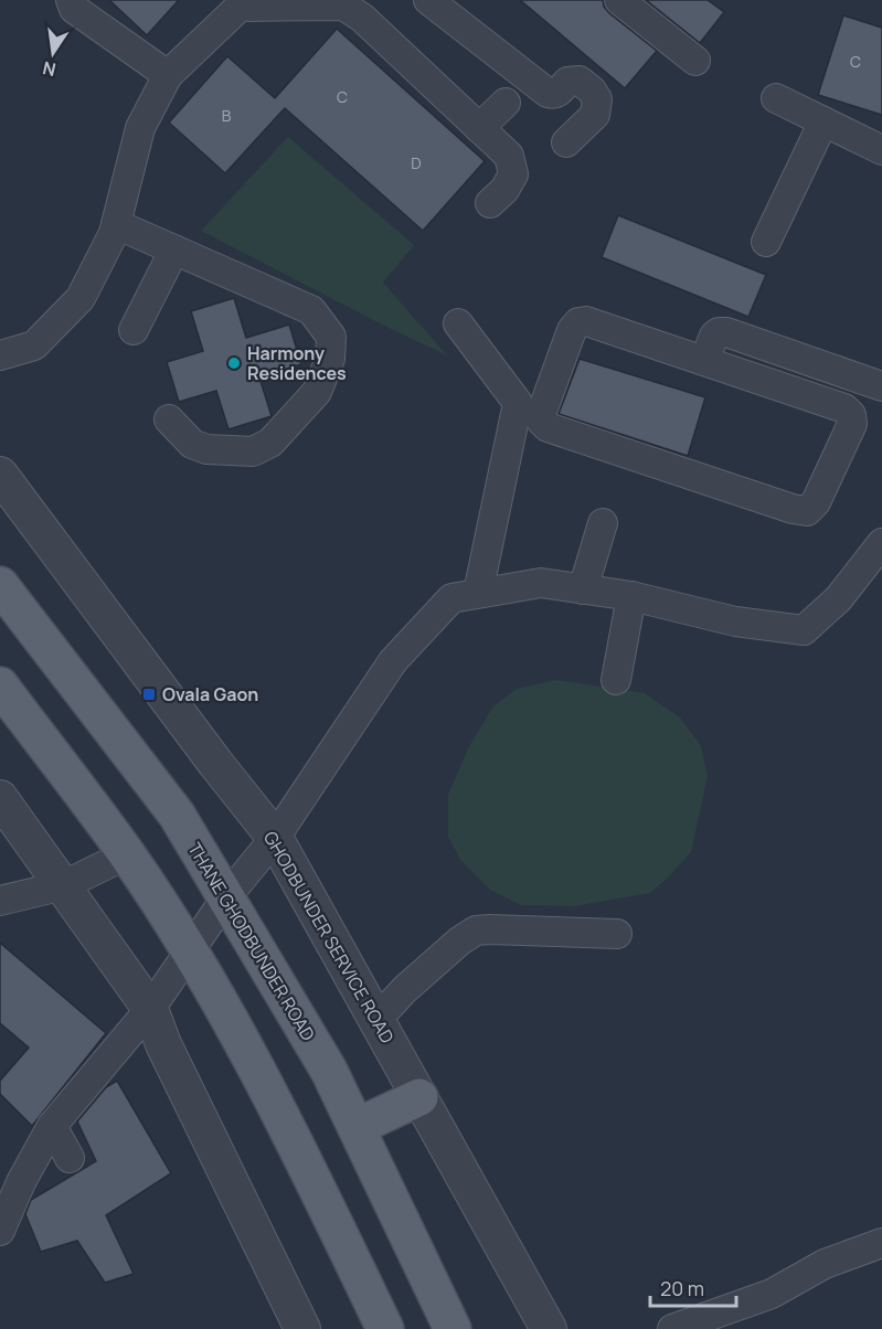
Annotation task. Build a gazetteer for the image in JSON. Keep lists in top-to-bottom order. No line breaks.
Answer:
{"streets":{"main road":["THANE GHODBUNDER ROAD"],"street":["GHODBUNDER SERVICE ROAD"]},"places":{"other":["Harmony Residences"],"transit":["Ovala Gaon"]},"house_numbers":["C","C","B","D"],"scale_bar":"20 m","north":"bottom"}
